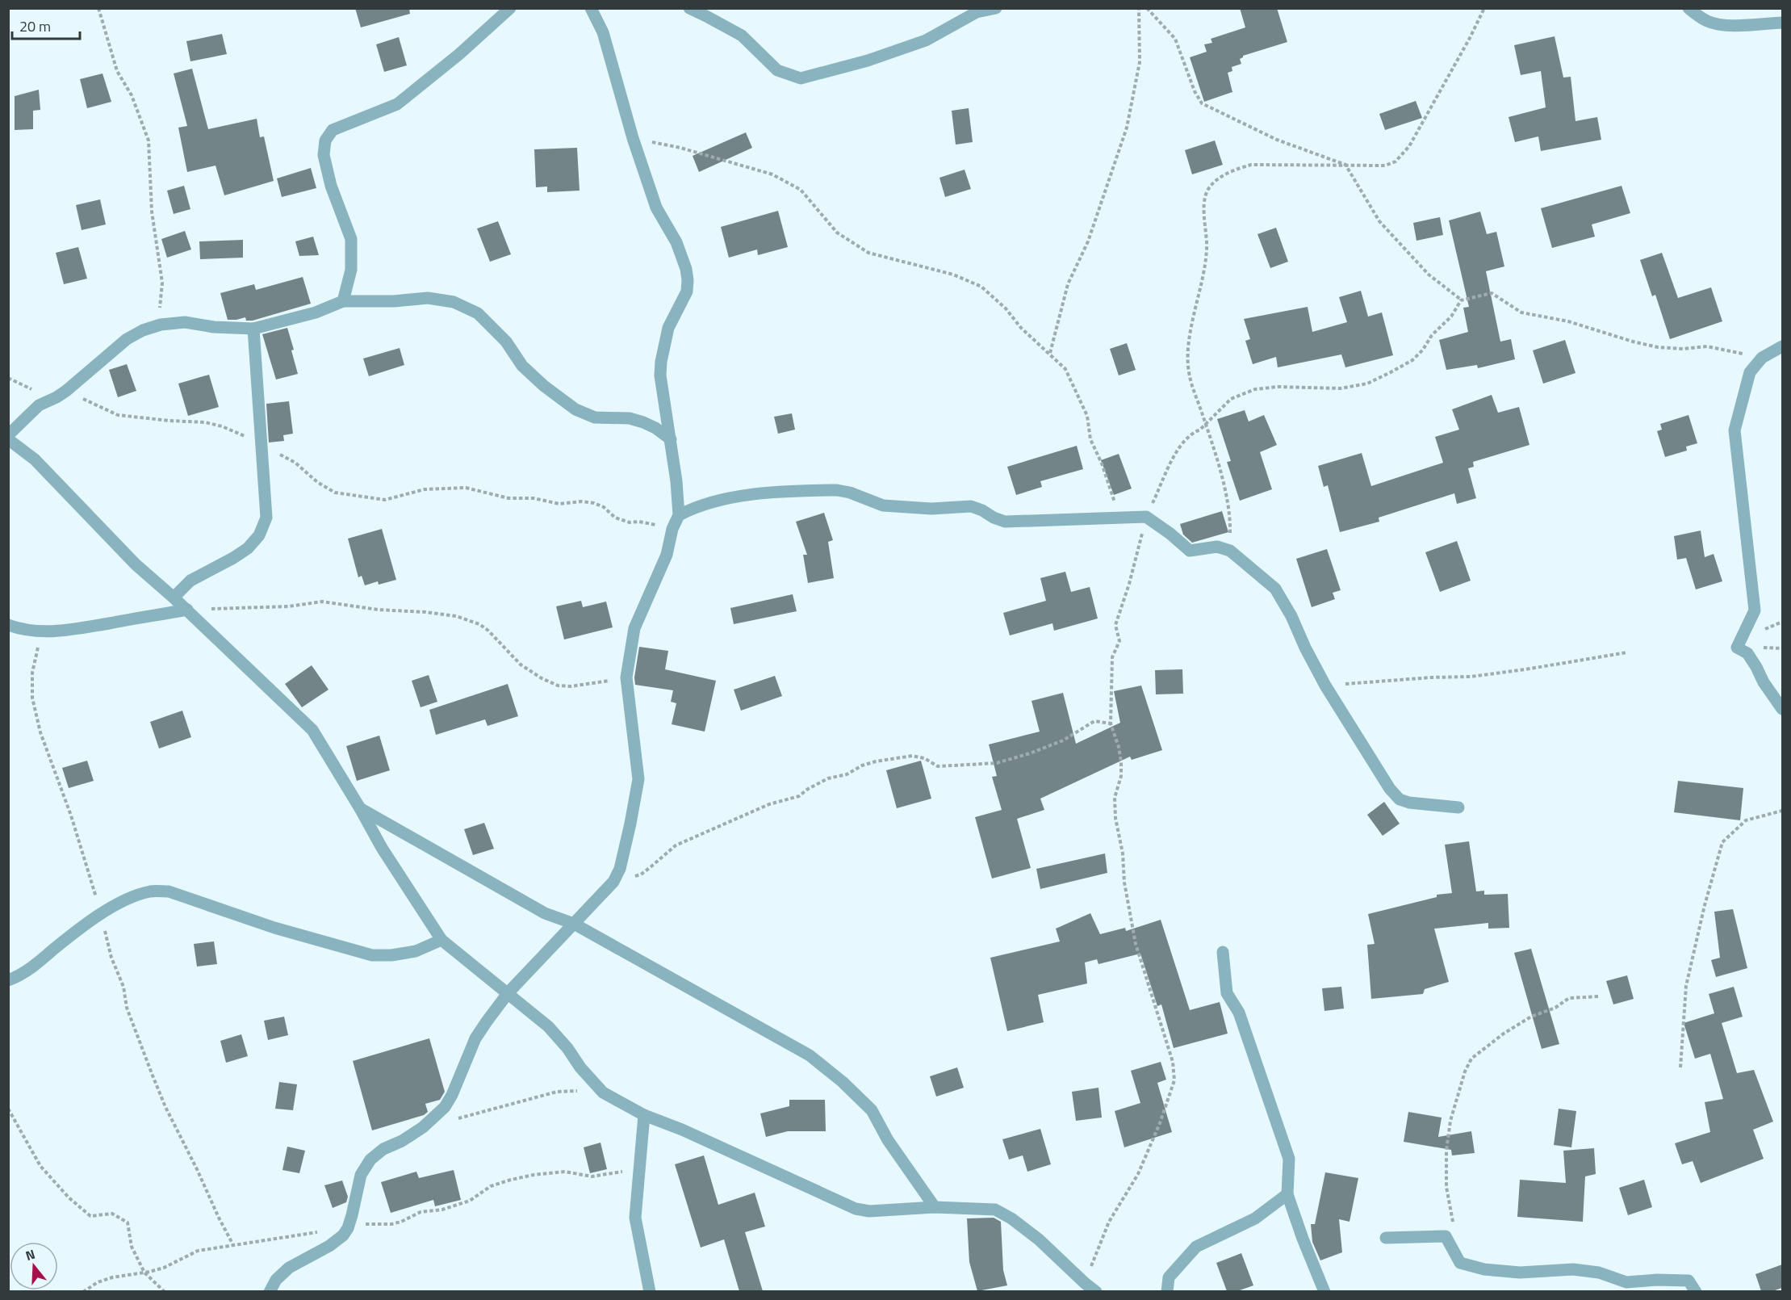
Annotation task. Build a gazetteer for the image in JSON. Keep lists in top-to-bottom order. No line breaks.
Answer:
{"scale_bar":"20 m","north":"top"}
